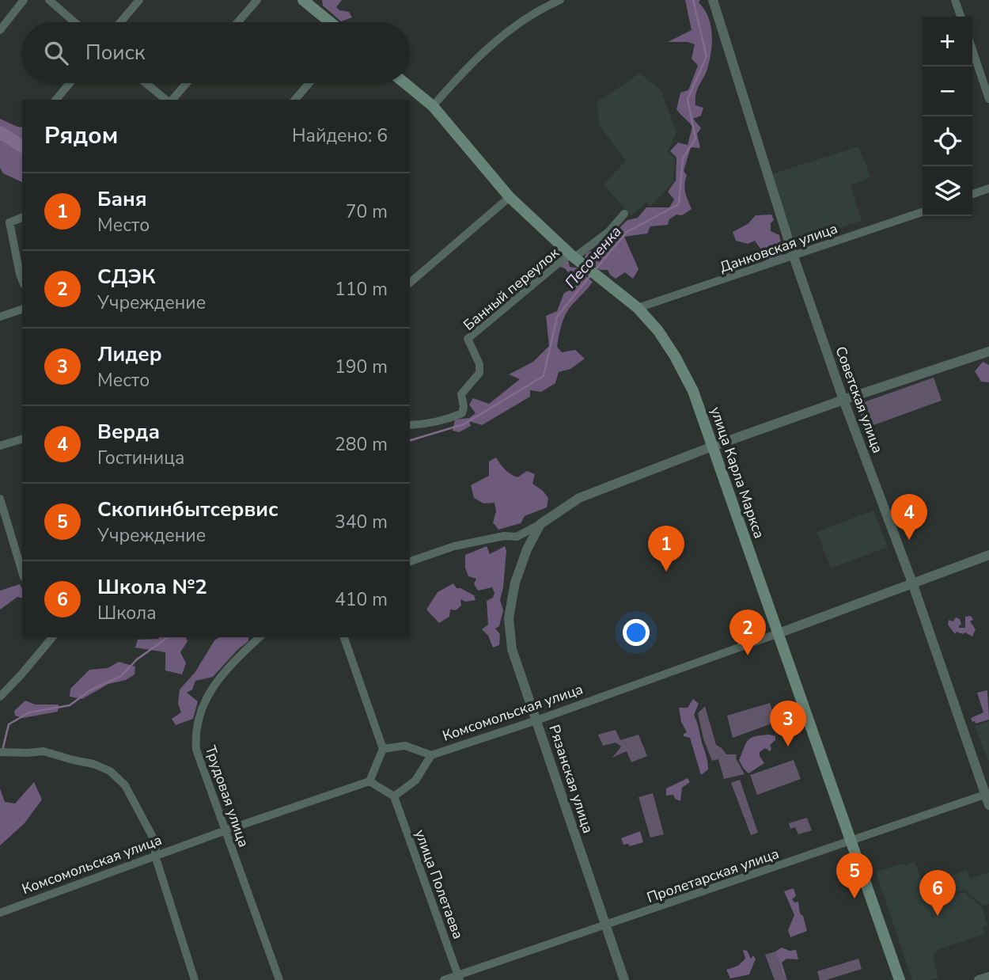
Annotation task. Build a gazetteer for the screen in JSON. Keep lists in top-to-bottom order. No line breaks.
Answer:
{"streets":{"main road":["улица Карла Маркса"],"street":["Данковская улица","Банный переулок","Советская улица","Комсомольская улица","Рязанская улица","Трудовая улица","Пролетарская улица","улица Полетаева"]},"crossings":[["Данковская улица","Советская улица"],["Данковская улица","улица Карла Маркса"],["Банный переулок","улица Карла Маркса"],["Советская улица","Комсомольская улица"],["Советская улица","Пролетарская улица"],["улица Карла Маркса","Комсомольская улица"],["улица Карла Маркса","Пролетарская улица"],["Комсомольская улица","Рязанская улица"],["Комсомольская улица","Трудовая улица"],["Рязанская улица","Пролетарская улица"],["Пролетарская улица","улица Полетаева"]],"water":["Песоченка"],"page":{"map_buttons":["+","−"],"search":"Поиск","heading":["Рядом","Найдено: 6"],"list":[{"mark":"1","name":"Баня","note":"Место","value":"70 m"},{"mark":"2","name":"СДЭК","note":"Учреждение","value":"110 m"},{"mark":"3","name":"Лидер","note":"Место","value":"190 m"},{"mark":"4","name":"Верда","note":"Гостиница","value":"280 m"},{"mark":"5","name":"Скопинбытсервис","note":"Учреждение","value":"340 m"},{"mark":"6","name":"Школа №2","note":"Школа","value":"410 m"}],"pins":["4","1","2","3","5","6"]}}
